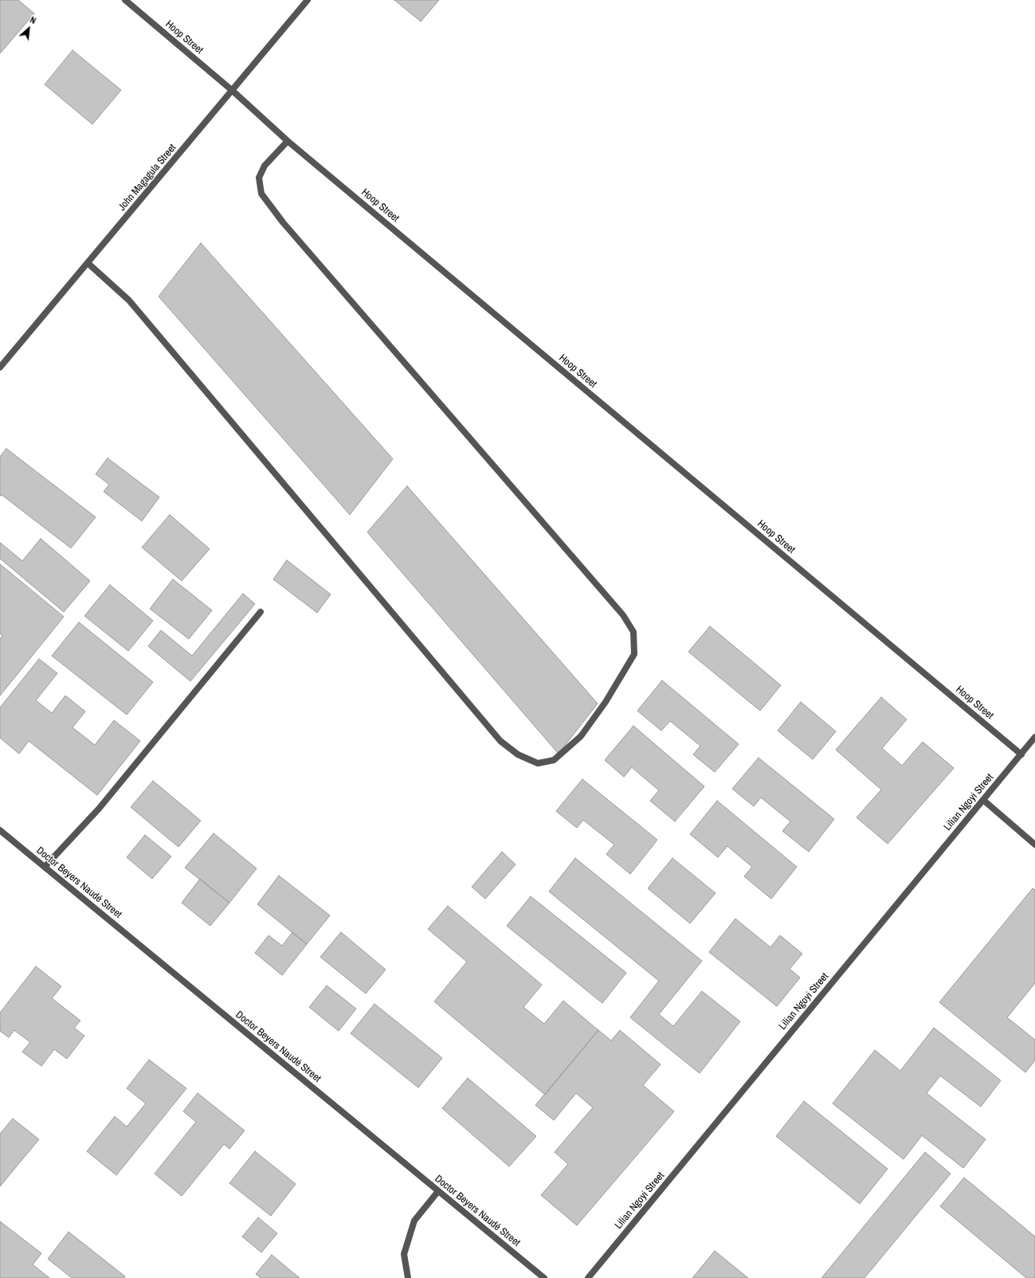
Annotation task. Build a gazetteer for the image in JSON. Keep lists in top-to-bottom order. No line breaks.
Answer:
{"streets":{"street":["Hoop Street","John Magagula Street","Lilian Ngoyi Street","Doctor Beyers Naudé Street"]},"crossings":[["Hoop Street","John Magagula Street"],["Hoop Street","Lilian Ngoyi Street"]],"north":"top right"}
